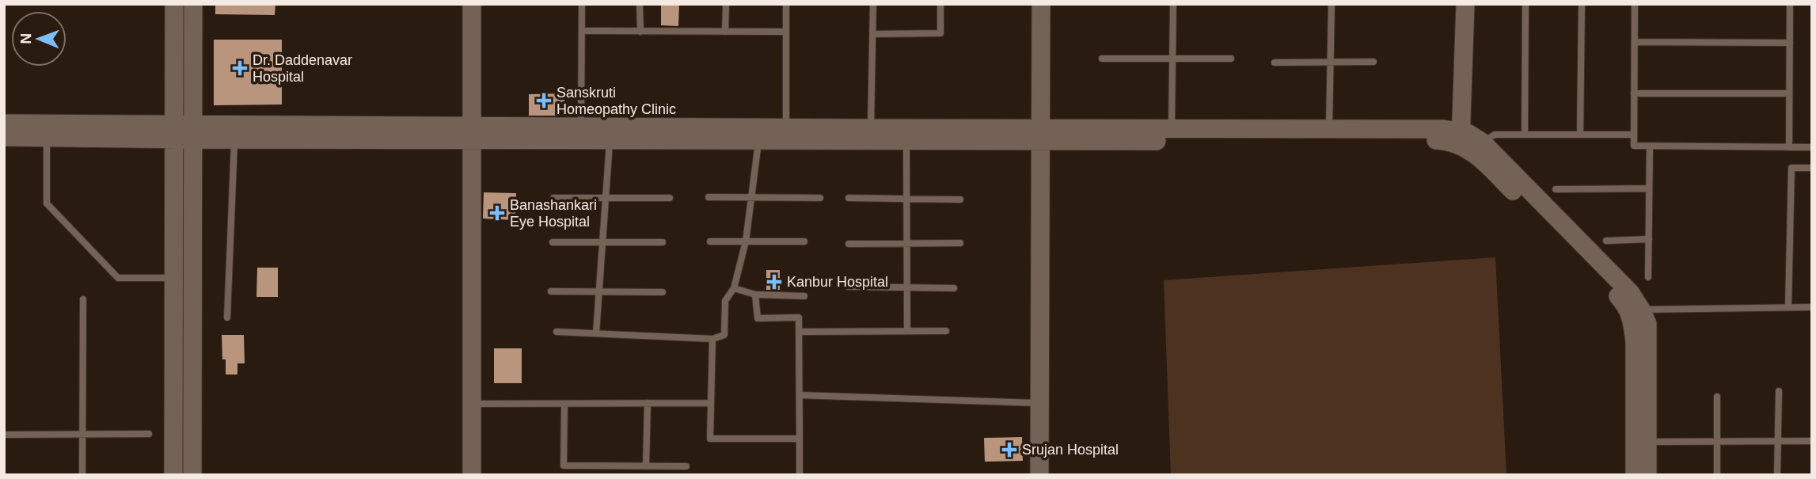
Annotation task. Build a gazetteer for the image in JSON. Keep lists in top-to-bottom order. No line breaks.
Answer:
{"places":{"health":["Dr. Daddenavar Hospital","Sanskruti Homeopathy Clinic","Banashankari Eye Hospital","Kanbur Hospital","Srujan Hospital"]},"north":"left"}
